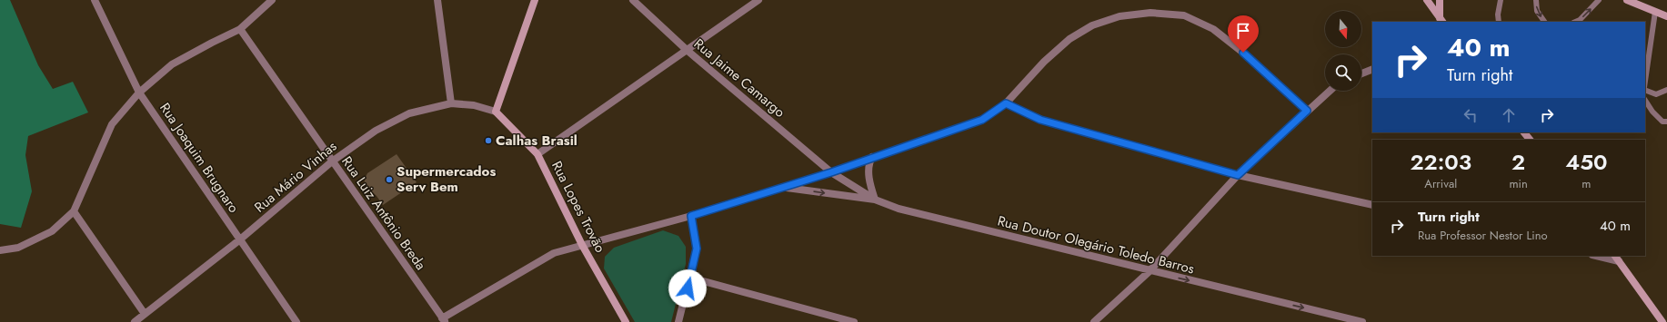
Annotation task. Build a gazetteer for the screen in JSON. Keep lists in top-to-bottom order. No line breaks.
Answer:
{"streets":{"main road":["Rua Lopes Trovão"],"street":["Rua Jaime Camargo","Rua Joaquim Brugnaro","Rua Mário Vinhas","Rua Luiz Antônio Breda","Rua Doutor Olegário Toledo Barros"]},"crossings":[["Rua Jaime Camargo","Rua Doutor Olegário Toledo Barros"],["Rua Joaquim Brugnaro","Rua Mário Vinhas"],["Rua Mário Vinhas","Rua Lopes Trovão"],["Rua Mário Vinhas","Rua Luiz Antônio Breda"]],"one_way":["Rua Doutor Olegário Toledo Barros"],"places":["Calhas Brasil","Supermercados Serv Bem"],"north":"bottom","page":{"turn":["40 m","Turn right"],"eta":["22:03","Arrival","2","min","450","m"],"list":[{"name":"Turn right","note":"Rua Professor Nestor Lino","value":"40 m"}]}}
